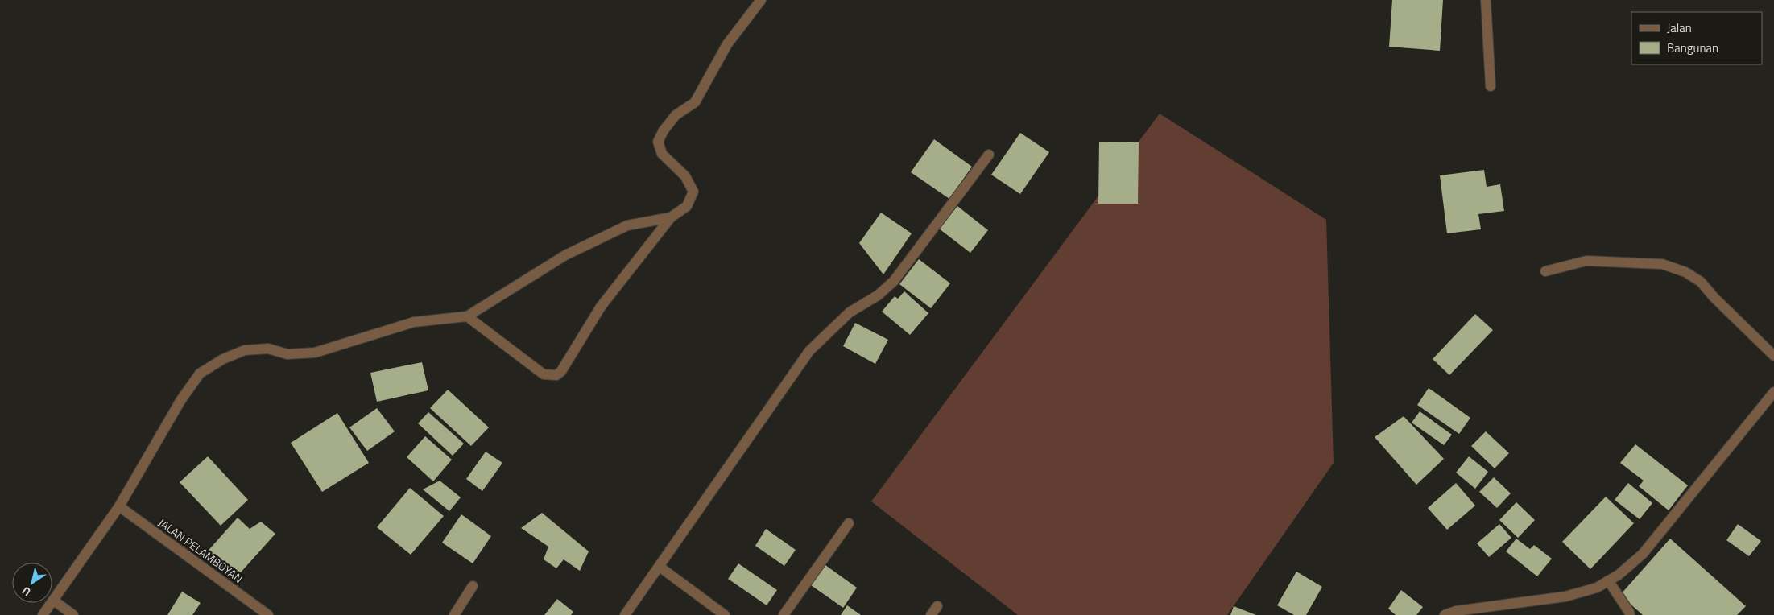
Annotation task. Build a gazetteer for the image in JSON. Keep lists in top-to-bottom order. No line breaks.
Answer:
{"streets":{"street":["JALAN PELAMBOYAN"]},"legend":["Jalan","Bangunan"],"north":"bottom left"}
